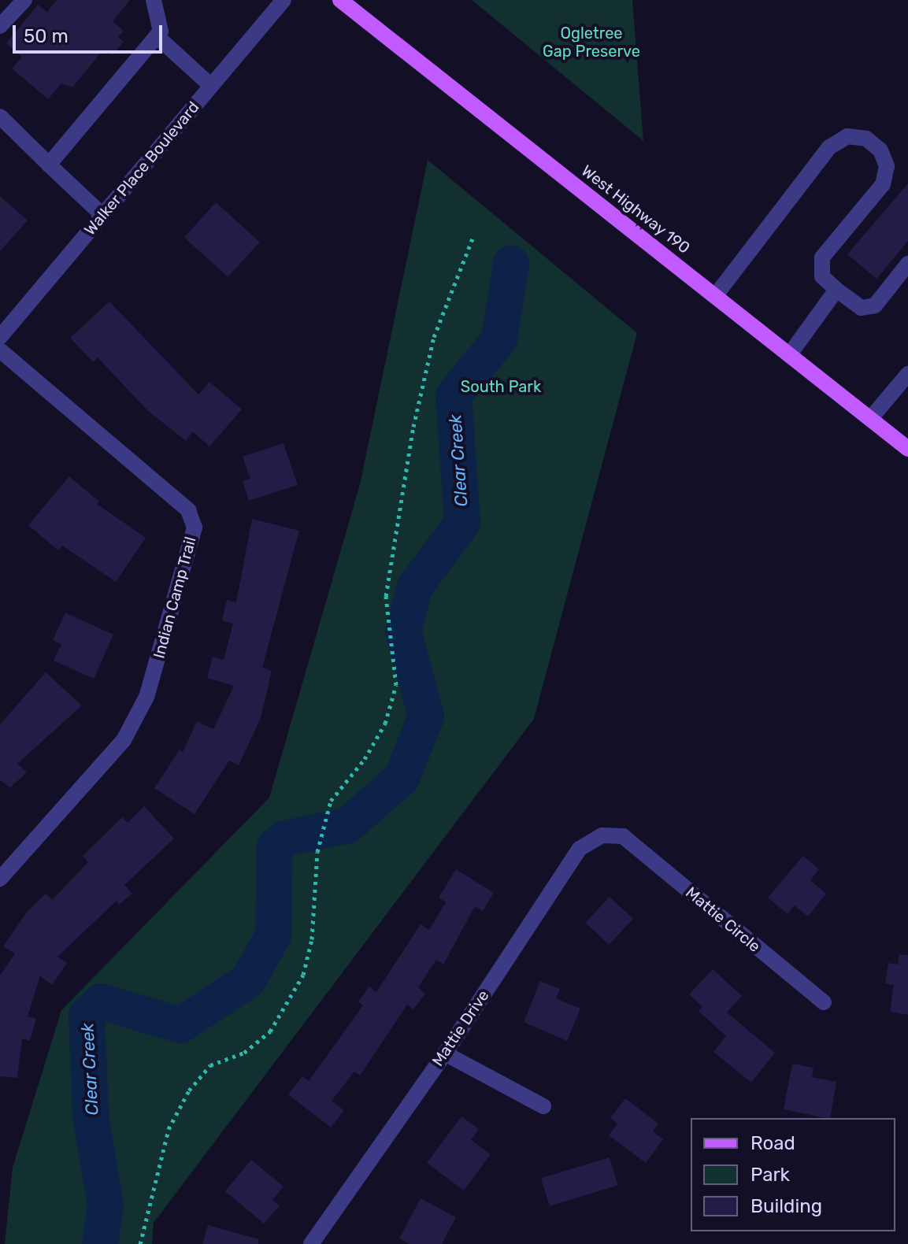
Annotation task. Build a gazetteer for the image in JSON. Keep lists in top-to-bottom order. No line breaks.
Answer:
{"streets":{"main road":["West Highway 190"],"street":["Walker Place Boulevard","Indian Camp Trail","Mattie Circle","Mattie Drive"]},"crossings":[["Mattie Circle","Mattie Drive"]],"water":["Clear Creek"],"parks":["Ogletree Gap Preserve","South Park"],"legend":["Road","Park","Building"],"scale_bar":"50 m"}
